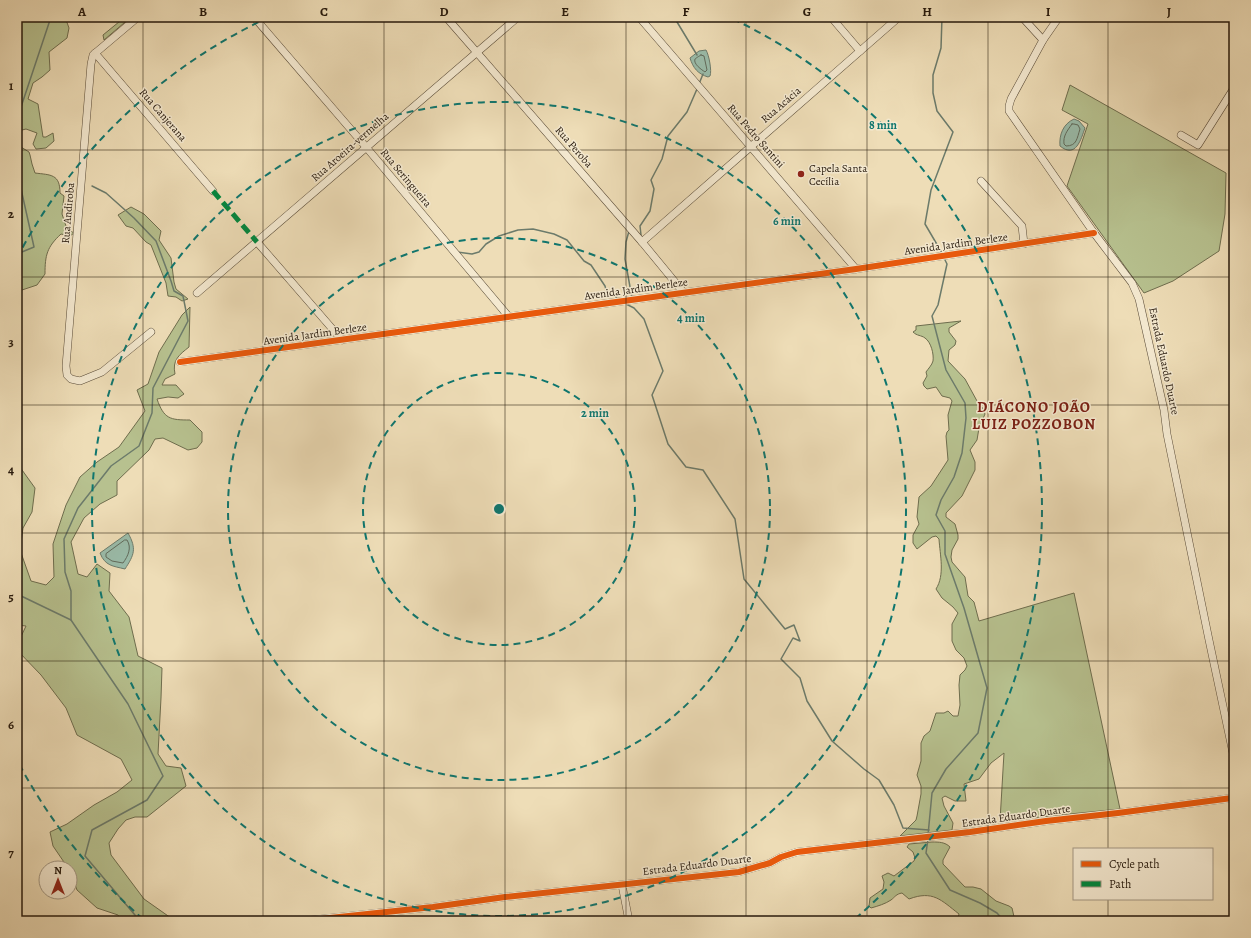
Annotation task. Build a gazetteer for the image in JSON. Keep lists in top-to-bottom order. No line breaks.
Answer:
{"streets":{"street":["Rua Acácia","Rua Canjerana","Rua Pedro Santini","Rua Aroeira-vermelha","Rua Peroba","Rua Seringueira","Rua Andiroba","Avenida Jardim Berleze","Estrada Eduardo Duarte"]},"crossings":[["Rua Acácia","Rua Pedro Santini"],["Rua Acácia","Rua Peroba"],["Rua Canjerana","Rua Andiroba"],["Rua Pedro Santini","Avenida Jardim Berleze"],["Rua Aroeira-vermelha","Rua Peroba"],["Rua Aroeira-vermelha","Rua Seringueira"],["Rua Peroba","Avenida Jardim Berleze"],["Rua Seringueira","Avenida Jardim Berleze"],["Avenida Jardim Berleze","Estrada Eduardo Duarte"]],"districts":["DIÁCONO JOÃO LUIZ POZZOBON"],"places":["Capela Santa Cecília"],"legend":["Cycle path","Path"],"north":"top","grid":{"columns":["A","B","C","D","E","F","G","H","I","J"],"rows":["1","2","3","4","5","6","7"]},"rings":["8 min","6 min","4 min","2 min"]}
